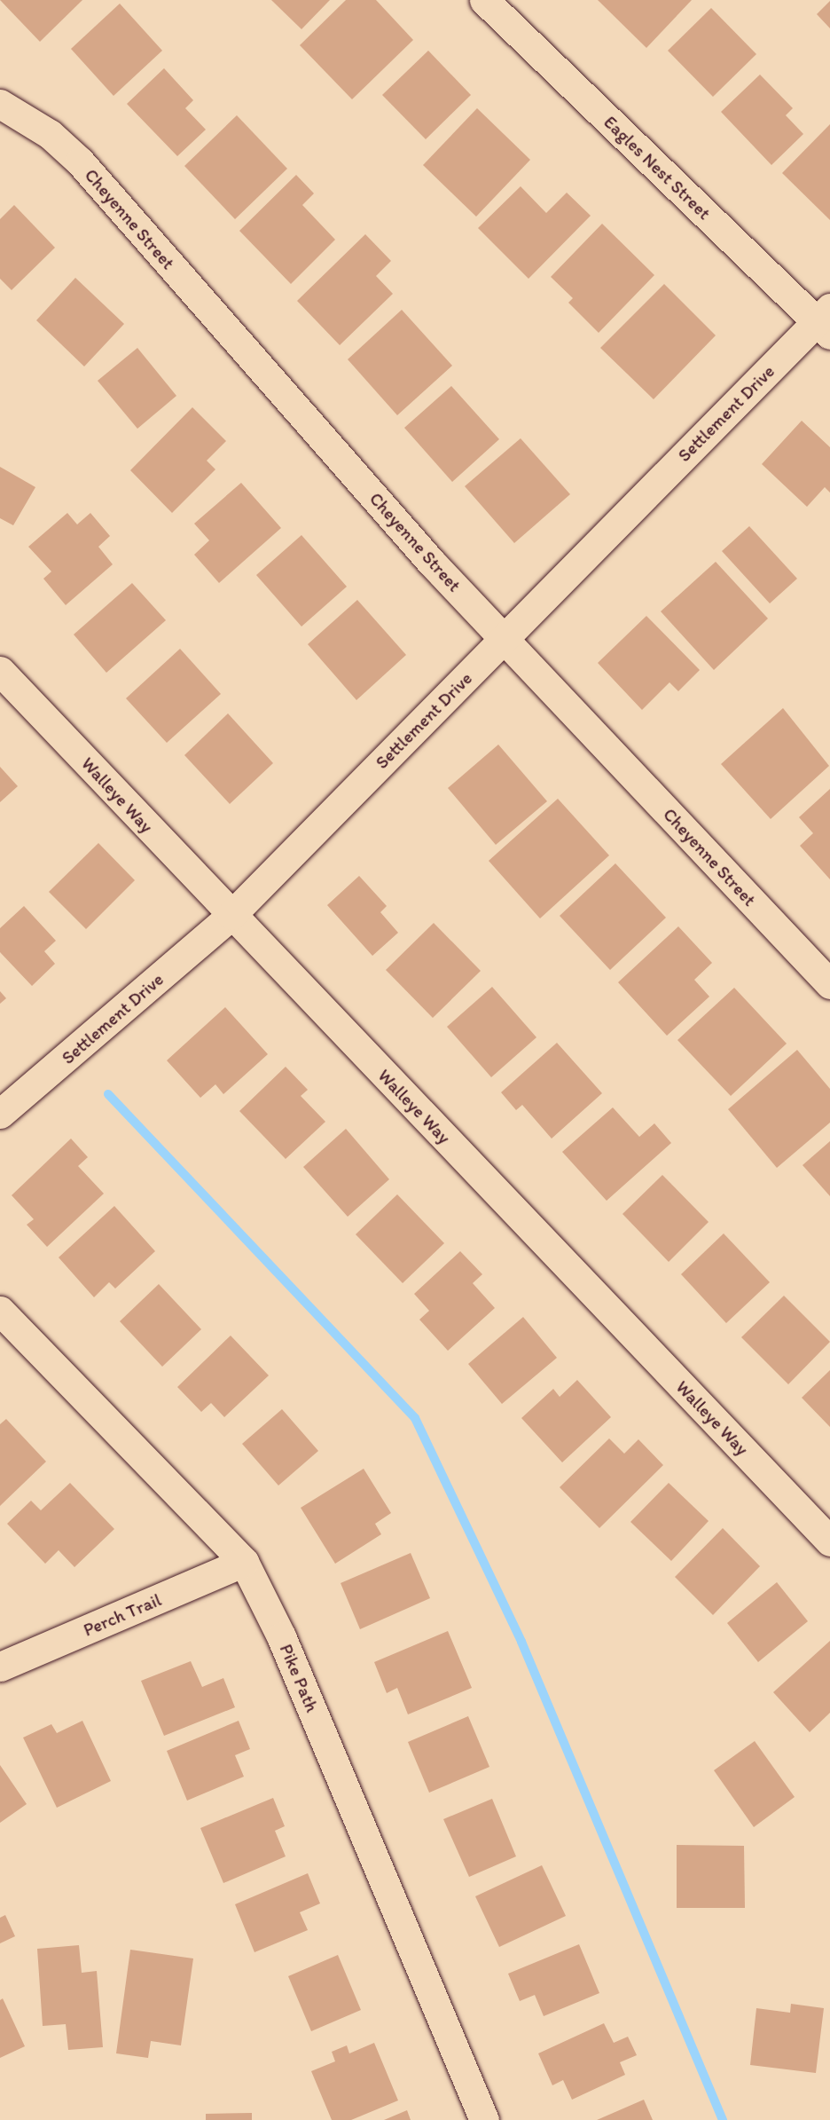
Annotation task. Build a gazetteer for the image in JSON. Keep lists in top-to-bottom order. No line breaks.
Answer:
{"streets":{"street":["Eagles Nest Street","Cheyenne Street","Settlement Drive","Walleye Way","Perch Trail","Pike Path"]},"crossings":[["Eagles Nest Street","Settlement Drive"],["Cheyenne Street","Settlement Drive"],["Settlement Drive","Walleye Way"],["Perch Trail","Pike Path"]]}
